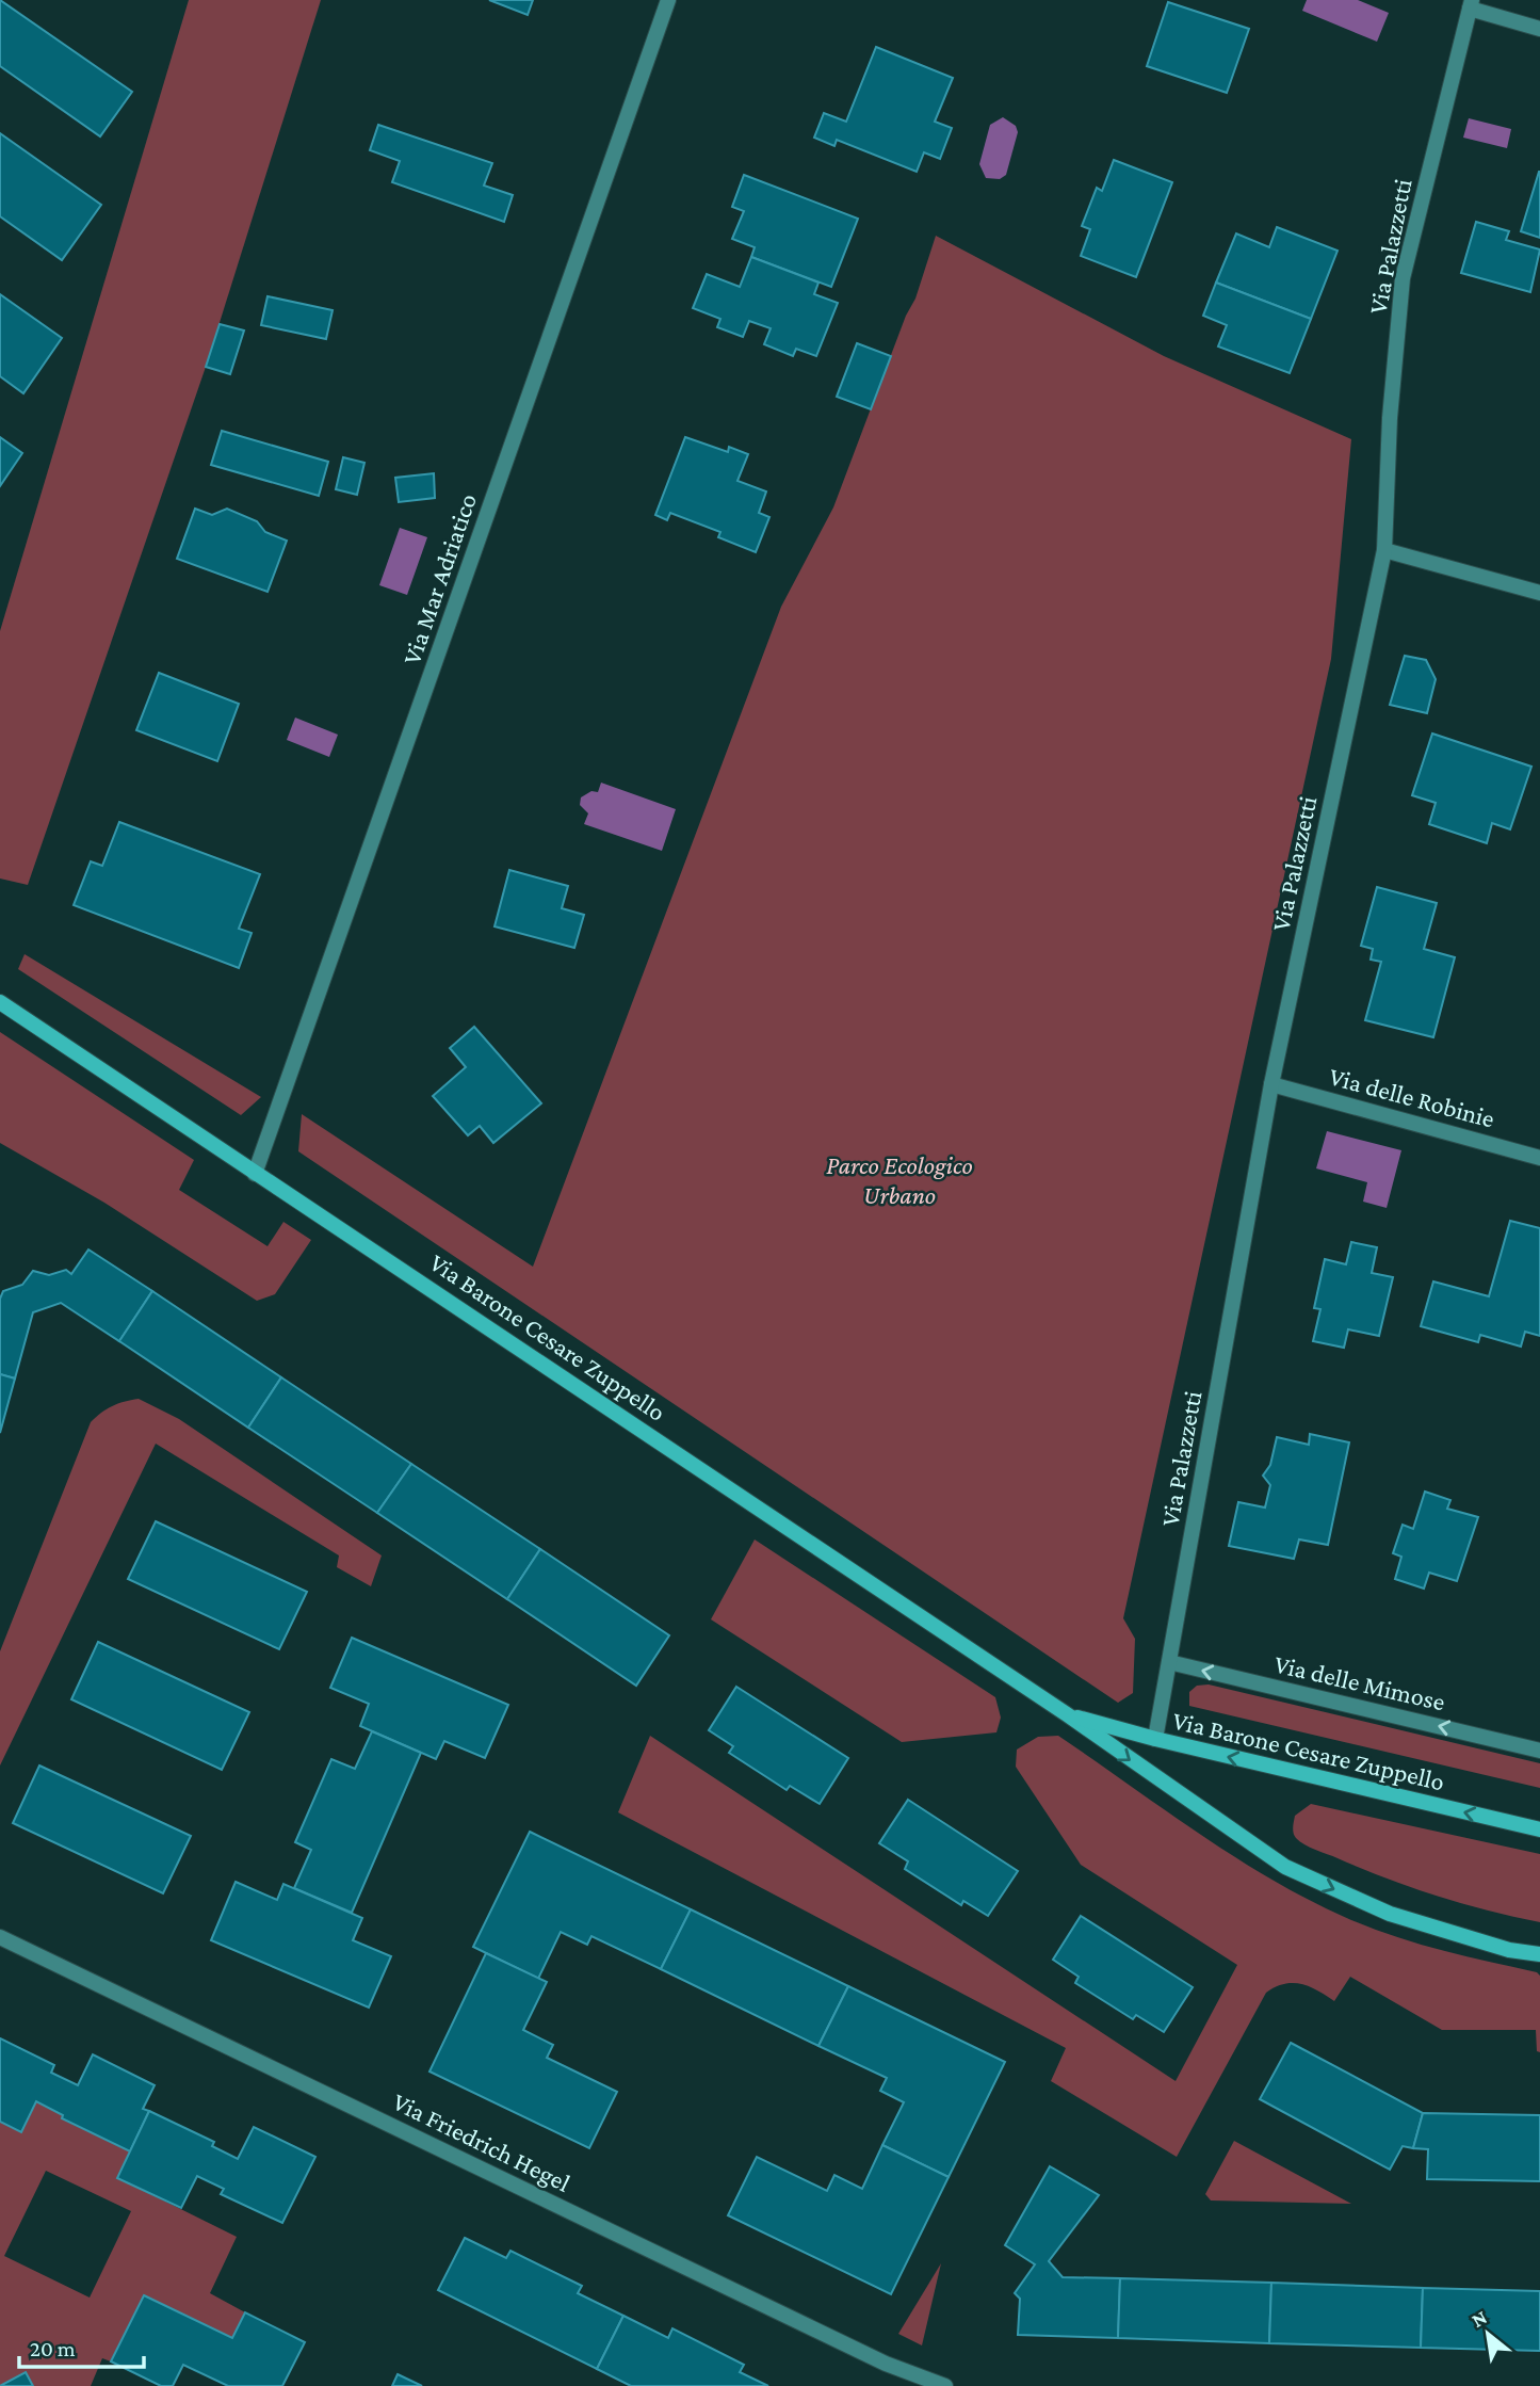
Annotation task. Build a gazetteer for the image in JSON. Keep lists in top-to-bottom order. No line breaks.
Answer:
{"streets":{"main road":["Via Barone Cesare Zuppello"],"street":["Via Palazzetti","Via Mar Adriatico","Via delle Robinie","Via delle Mimose","Via Friedrich Hegel"]},"crossings":[["Via Palazzetti","Via delle Robinie"],["Via Palazzetti","Via Barone Cesare Zuppello"],["Via Palazzetti","Via delle Mimose"],["Via Mar Adriatico","Via Barone Cesare Zuppello"]],"one_way":["Via delle Mimose"],"parks":["Parco Ecologico Urbano"],"scale_bar":"20 m","north":"top left"}
